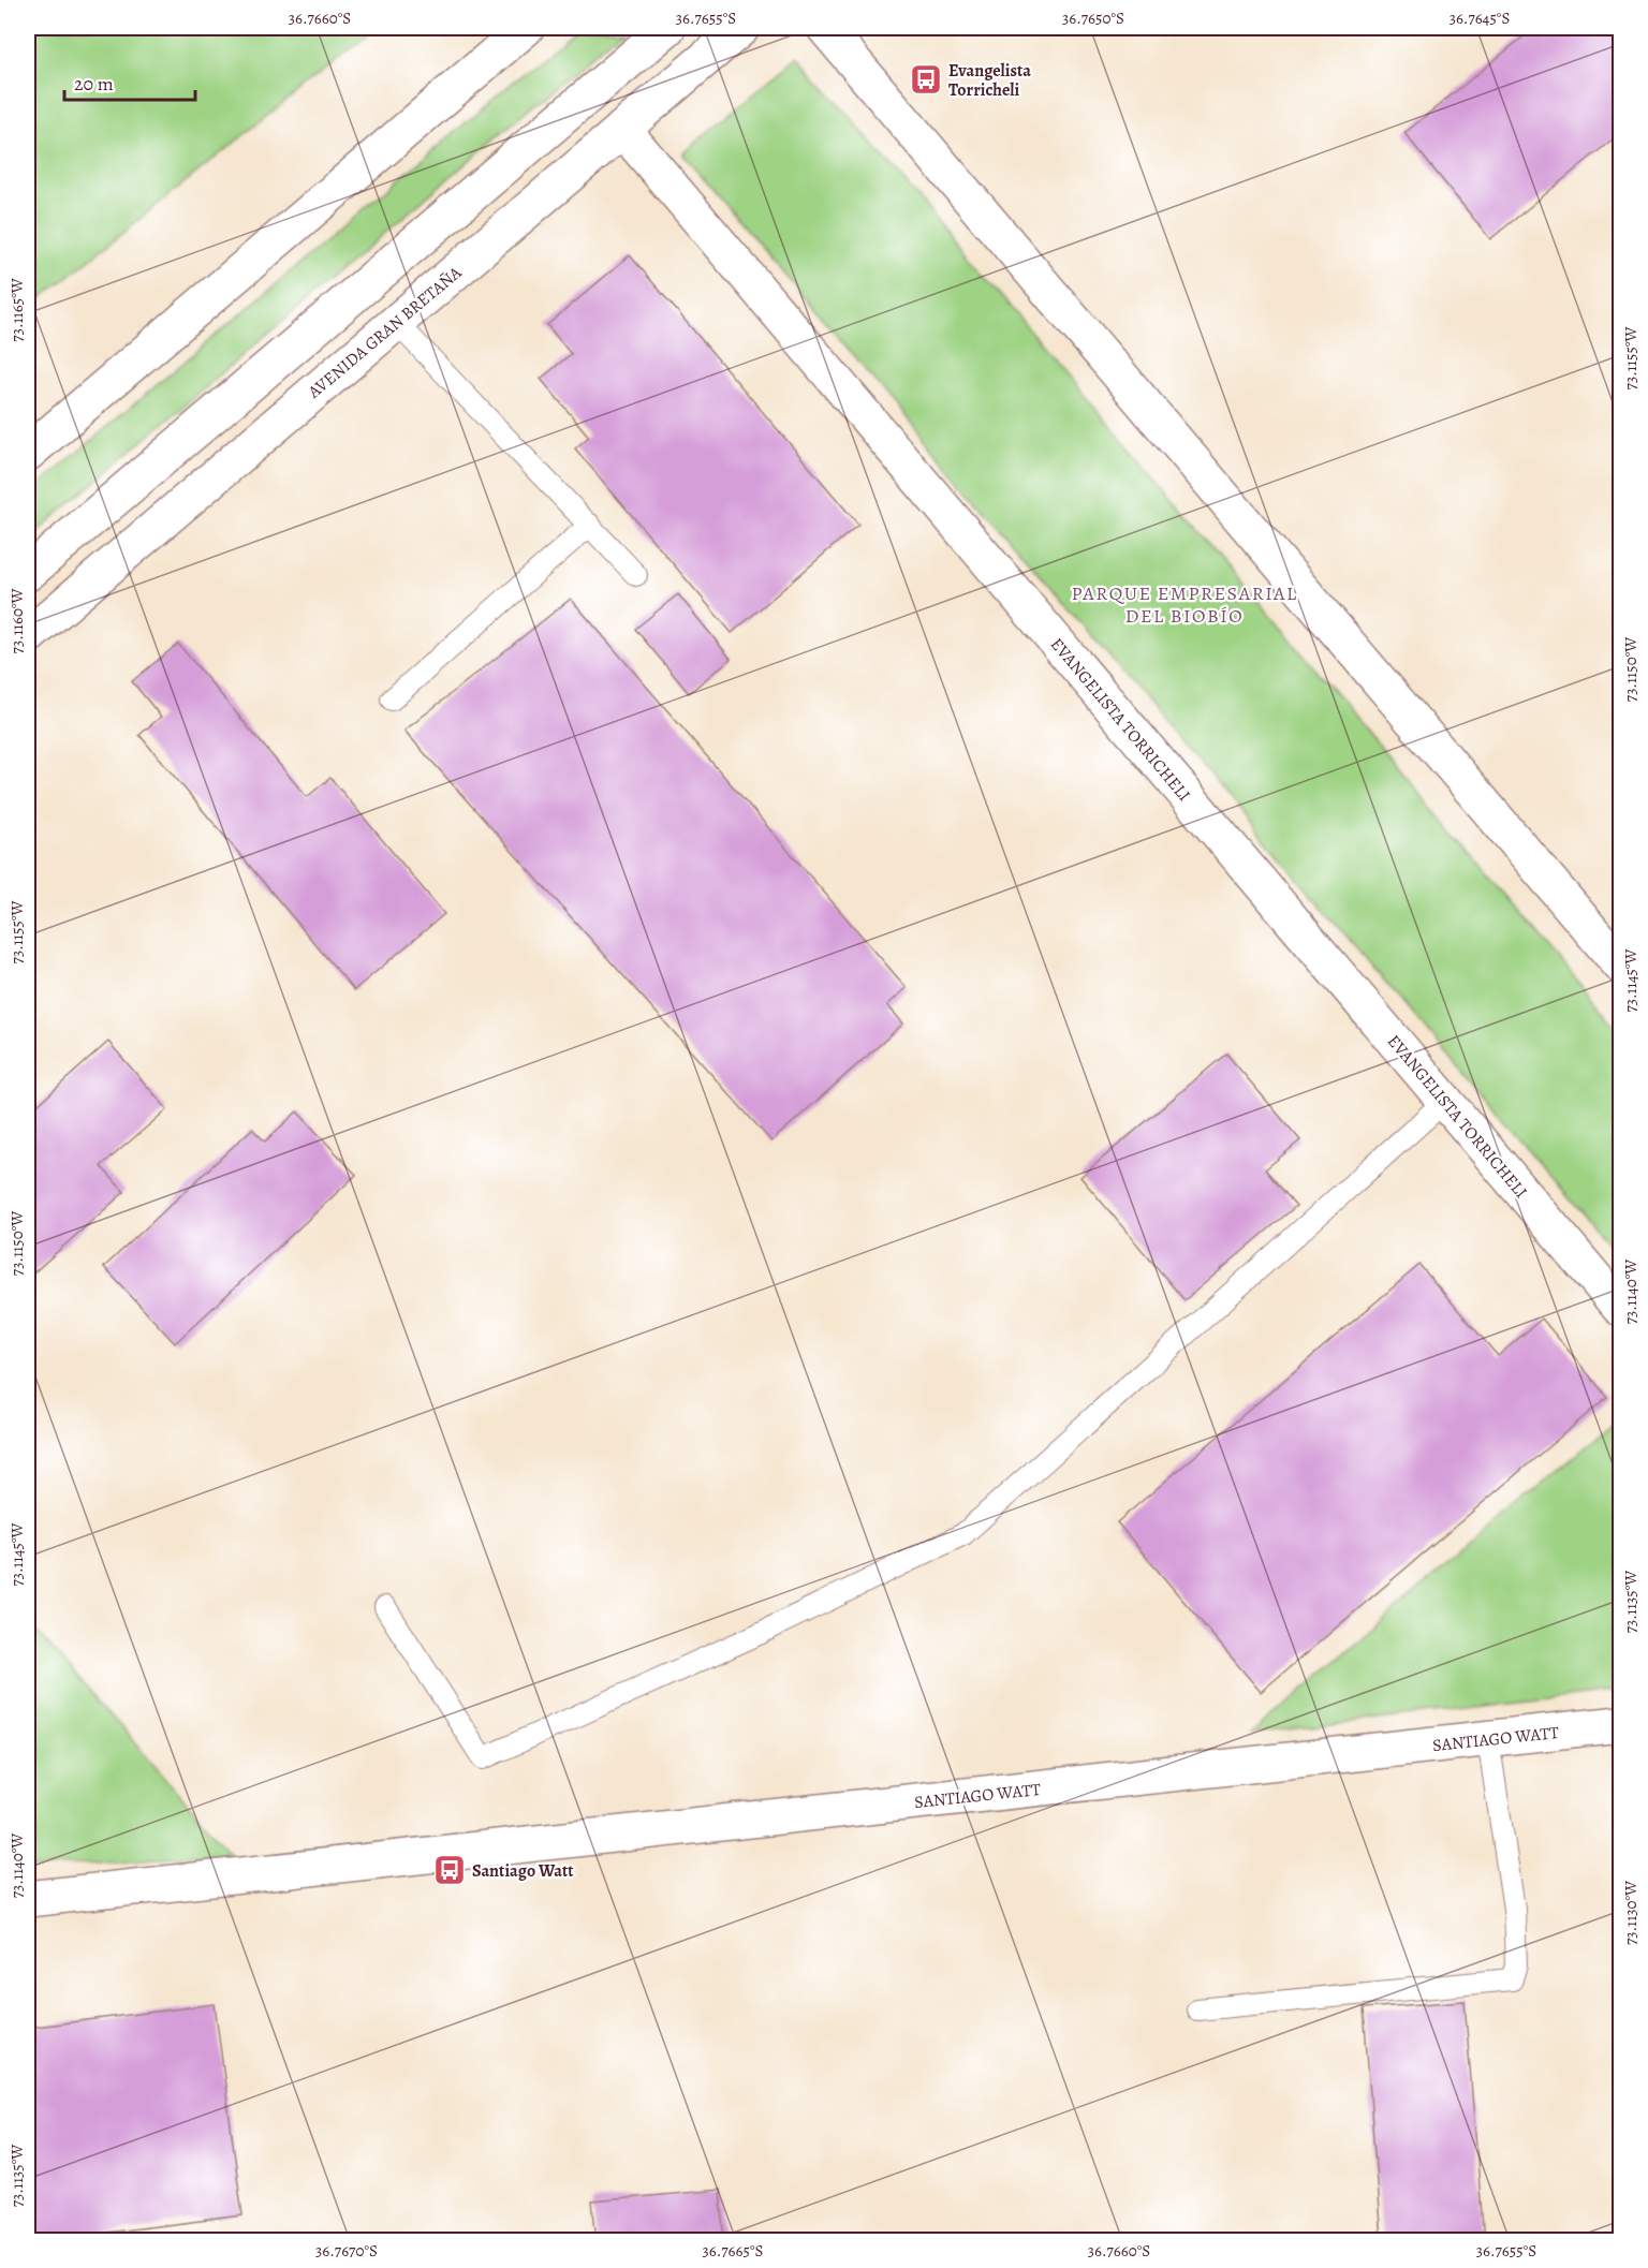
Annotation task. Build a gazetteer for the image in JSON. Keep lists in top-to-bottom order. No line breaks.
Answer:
{"streets":{"street":["AVENIDA GRAN BRETAÑA","EVANGELISTA TORRICHELI","SANTIAGO WATT"]},"crossings":[["AVENIDA GRAN BRETAÑA","EVANGELISTA TORRICHELI"]],"districts":["PARQUE EMPRESARIAL DEL BIOBÍO"],"places":{"bus stop":["Evangelista Torricheli","Santiago Watt"]},"scale_bar":"20 m","coordinates":["36.7660°S","36.7655°S","36.7650°S","36.7645°S","73.1165°W","73.1155°W","73.1160°W","73.1150°W","73.1145°W","73.1140°W","73.1135°W","73.1130°W","36.7670°S","36.7665°S"]}
